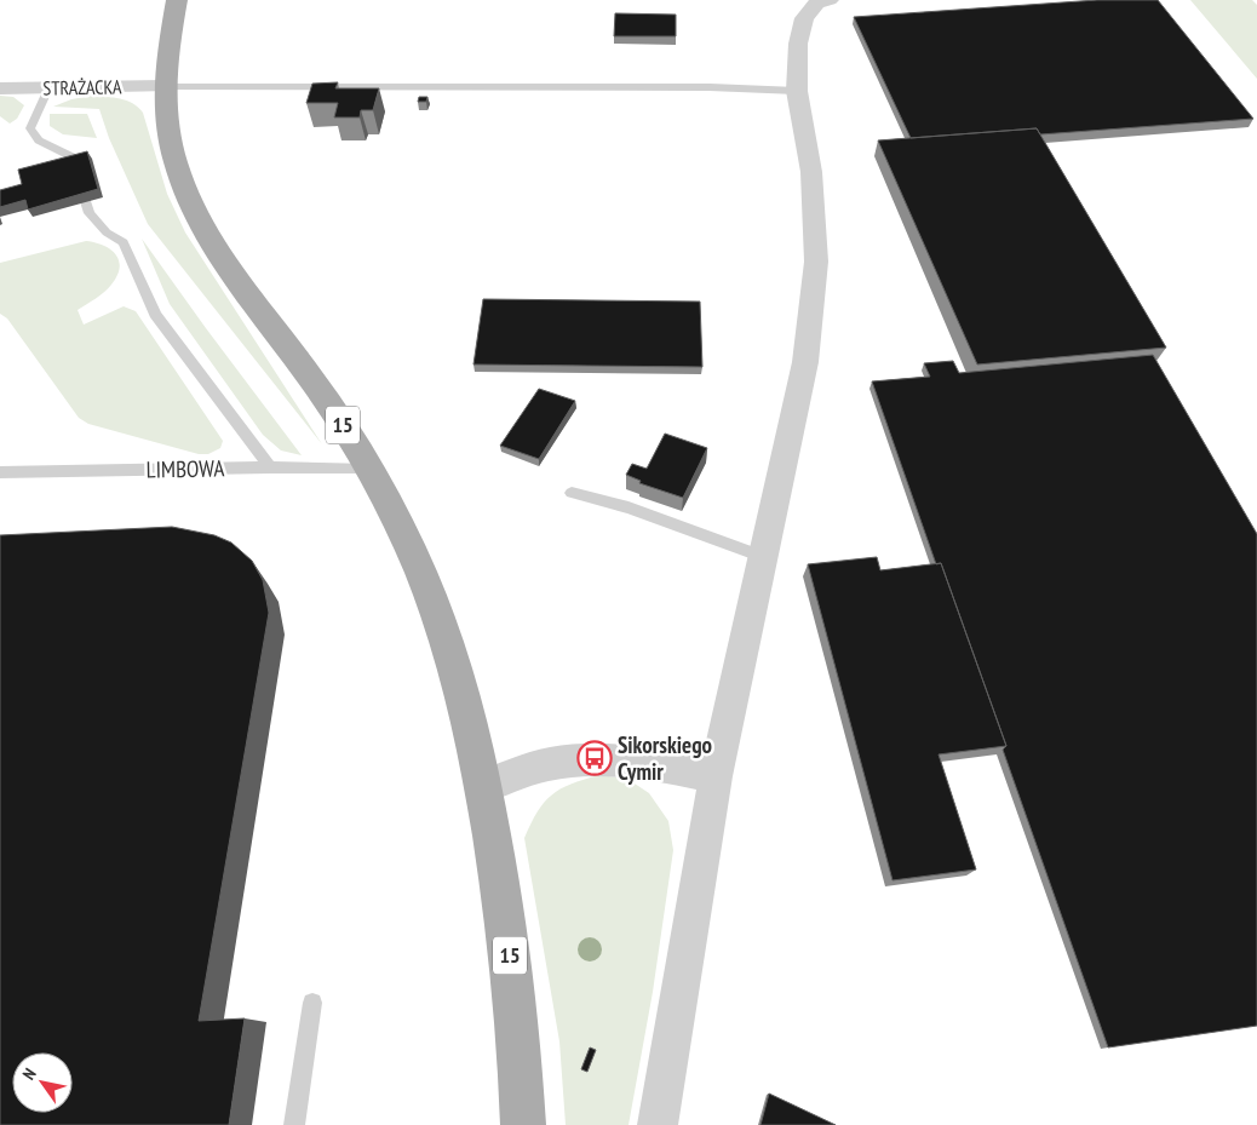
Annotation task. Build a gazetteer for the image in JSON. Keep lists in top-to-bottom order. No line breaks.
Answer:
{"streets":{"main road":["15"],"street":["STRAŻACKA"],"lane":["LIMBOWA"]},"crossings":[["STRAŻACKA","15"],["15","LIMBOWA"]],"places":{"bus stop":["Sikorskiego Cymir"]},"north":"top left"}
